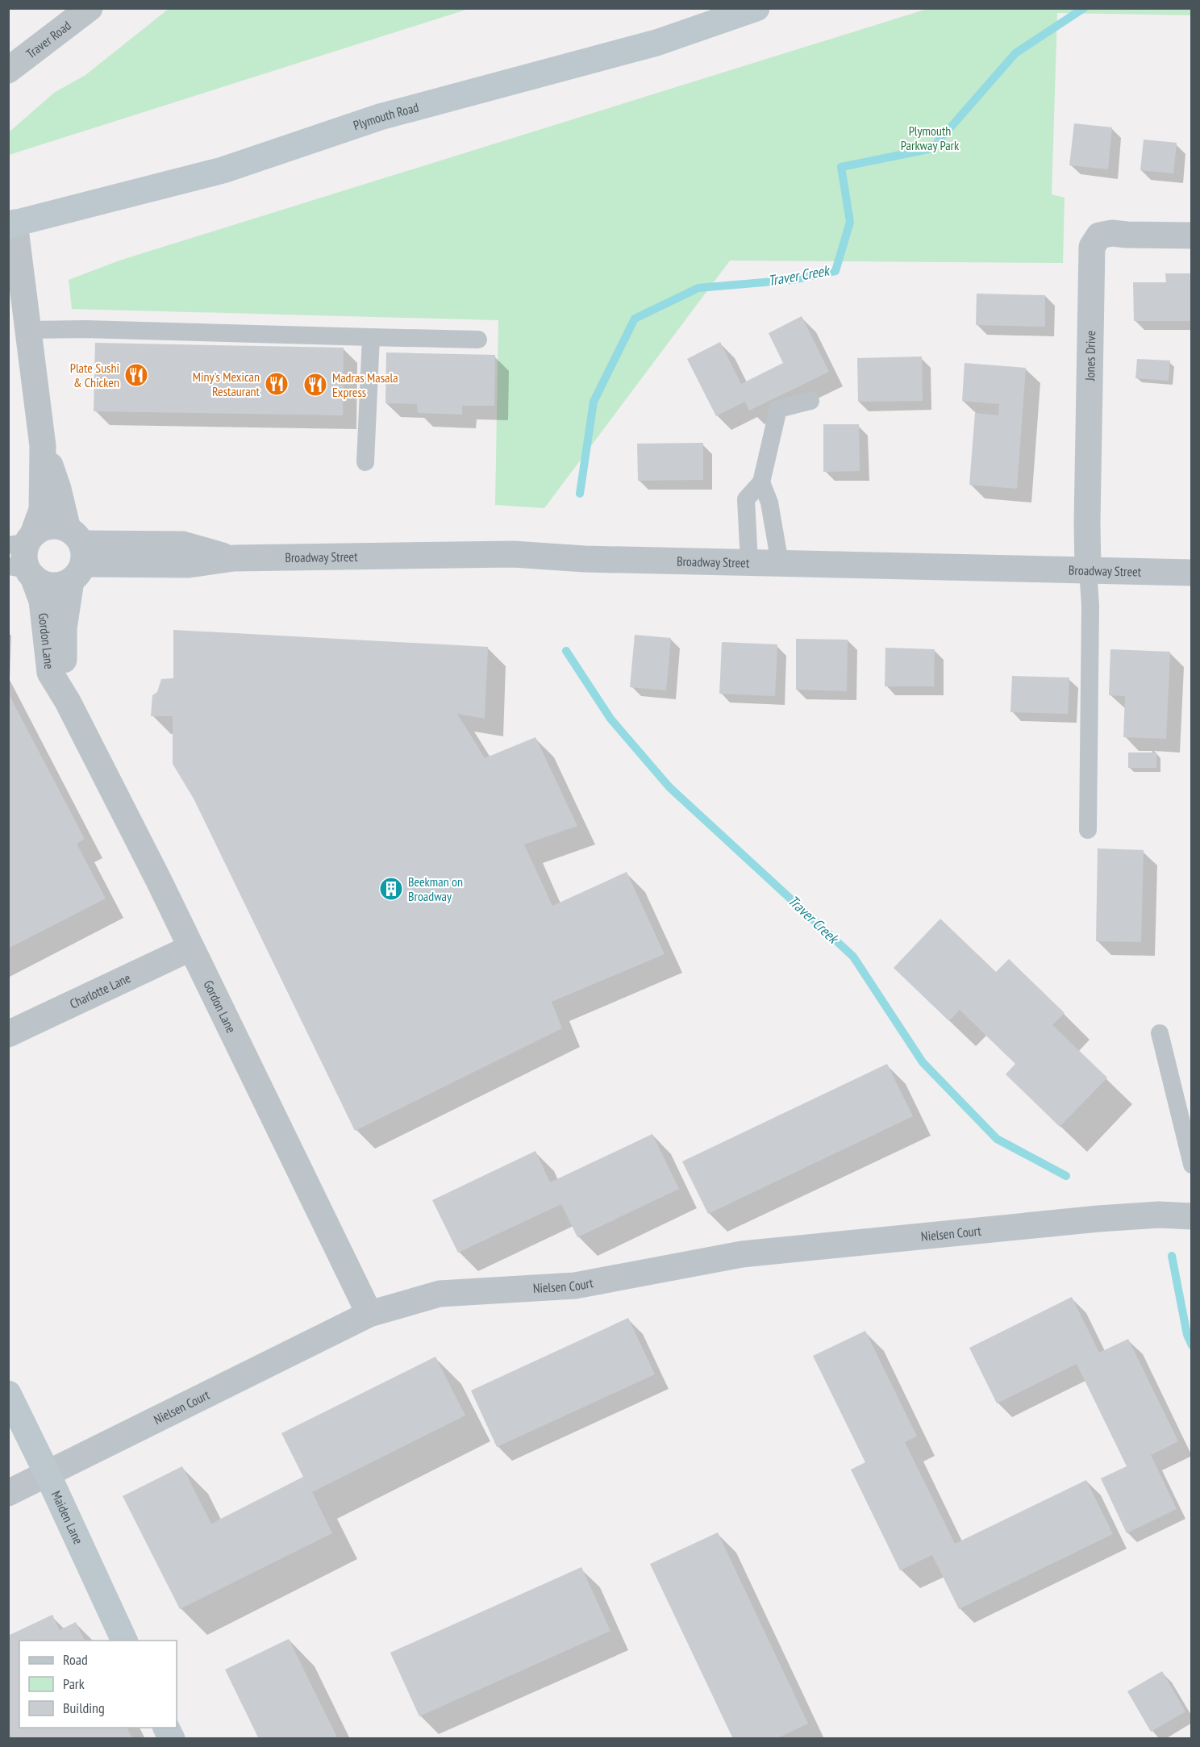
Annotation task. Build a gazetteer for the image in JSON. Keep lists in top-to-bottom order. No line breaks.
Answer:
{"streets":{"main road":["Plymouth Road","Maiden Lane"],"street":["Traver Road","Jones Drive","Broadway Street","Gordon Lane","Charlotte Lane","Nielsen Court"]},"crossings":[["Jones Drive","Broadway Street"],["Broadway Street","Gordon Lane"],["Gordon Lane","Charlotte Lane"],["Gordon Lane","Nielsen Court"],["Nielsen Court","Maiden Lane"]],"water":["Traver Creek"],"parks":["Plymouth Parkway Park"],"places":{"restaurant":["Plate Sushi & Chicken","Miny's Mexican Restaurant","Madras Masala Express"],"building":["Beekman on Broadway"]},"legend":["Road","Park","Building"]}
